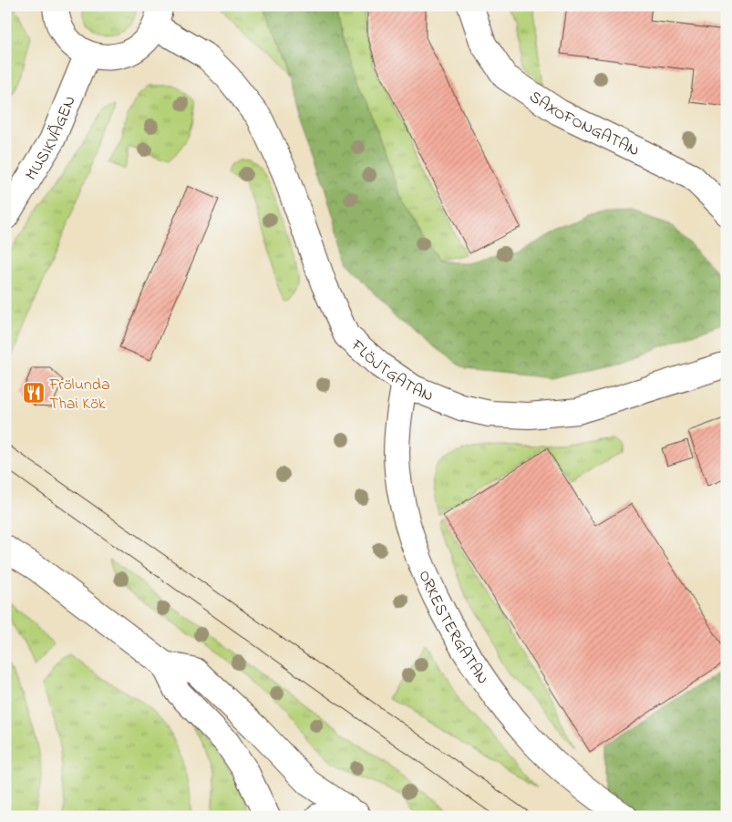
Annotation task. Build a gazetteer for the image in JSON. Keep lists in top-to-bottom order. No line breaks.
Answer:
{"streets":{"street":["SAXOFONGATAN","MUSIKVÄGEN","FLÖJTGATAN","ORKESTERGATAN"]},"crossings":[["FLÖJTGATAN","ORKESTERGATAN"]],"places":{"restaurant":["Frölunda Thai Kök"]}}
